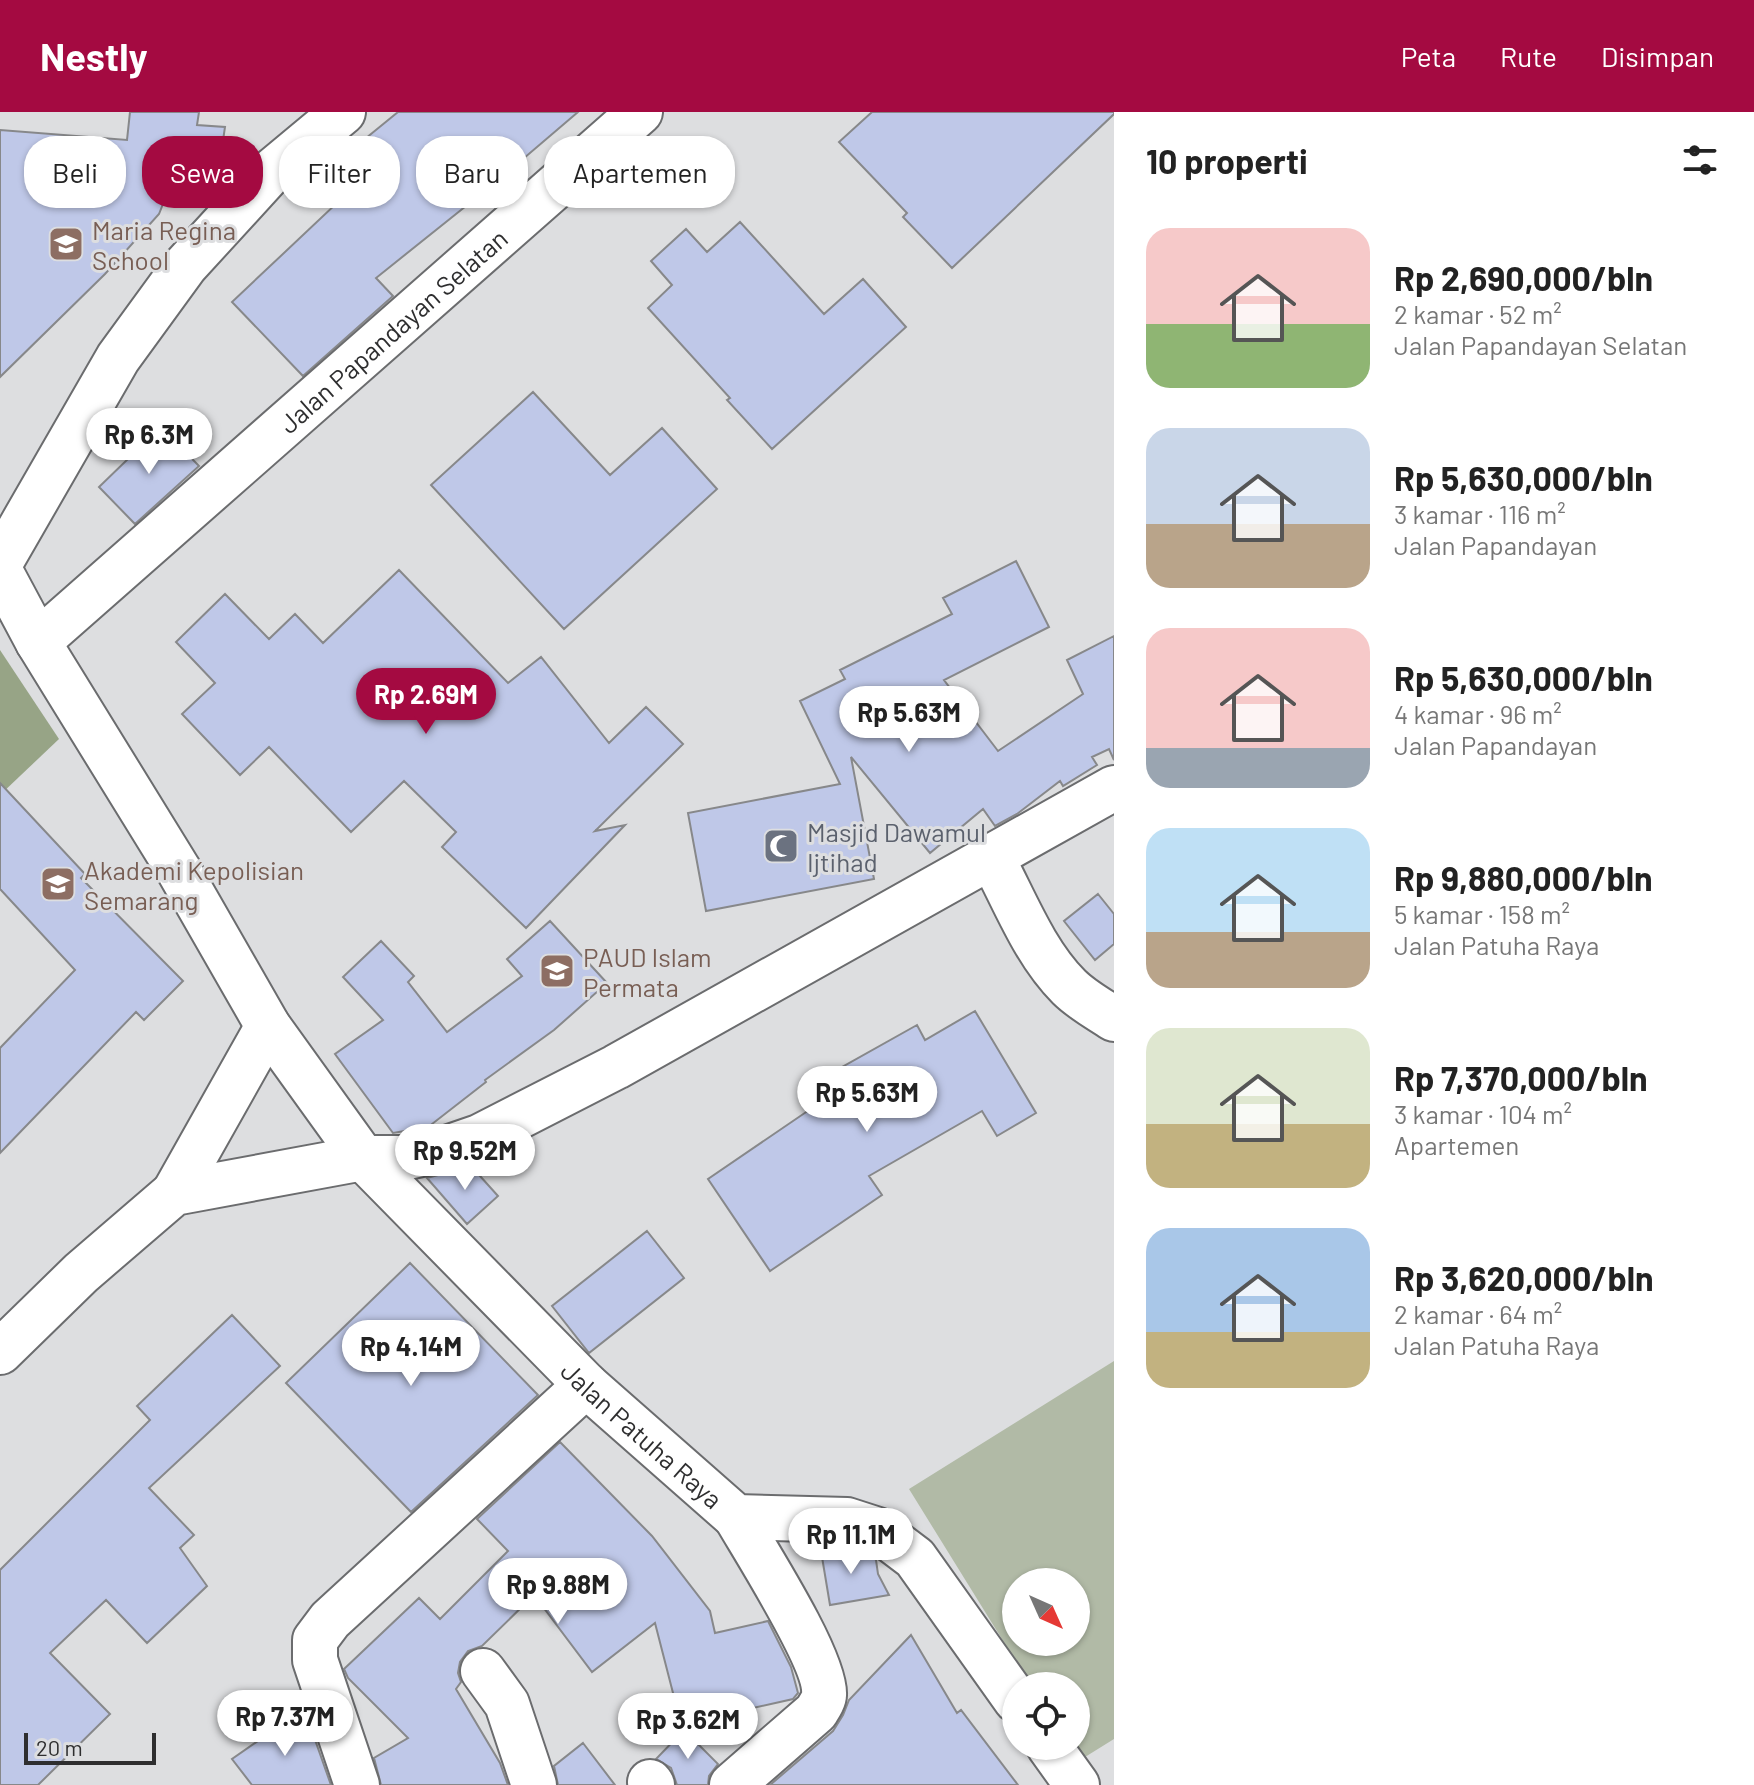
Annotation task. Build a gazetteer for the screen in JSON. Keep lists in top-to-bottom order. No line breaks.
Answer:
{"streets":{"street":["Jalan Papandayan Selatan","Jalan Patuha Raya"]},"crossings":[["Jalan Papandayan Selatan","Jalan Patuha Raya"]],"places":{"school or university":["Maria Regina School","Akademi Kepolisian Semarang","PAUD Islam Permata"],"mosque":["Masjid Dawamul Ijtihad"]},"scale_bar":"20 m","north":"bottom right","page":{"header":"Nestly","nav":["Peta","Rute","Disimpan"],"heading":"10 properti","chip":["Beli","Sewa","Filter","Baru","Apartemen"],"list":[{"name":"Rp 2,690,000/bln","note":"2 kamar · 52 m² · Jalan Papandayan Selatan"},{"name":"Rp 5,630,000/bln","note":"3 kamar · 116 m² · Jalan Papandayan"},{"name":"Rp 5,630,000/bln","note":"4 kamar · 96 m² · Jalan Papandayan"},{"name":"Rp 9,880,000/bln","note":"5 kamar · 158 m² · Jalan Patuha Raya"},{"name":"Rp 7,370,000/bln","note":"3 kamar · 104 m² · Apartemen"},{"name":"Rp 3,620,000/bln","note":"2 kamar · 64 m² · Jalan Patuha Raya"}],"price":["Rp 6.3M","Rp 2.69M","Rp 5.63M","Rp 5.63M","Rp 9.52M","Rp 4.14M","Rp 11.1M","Rp 9.88M","Rp 7.37M","Rp 3.62M"],"scale":"20 m"}}
